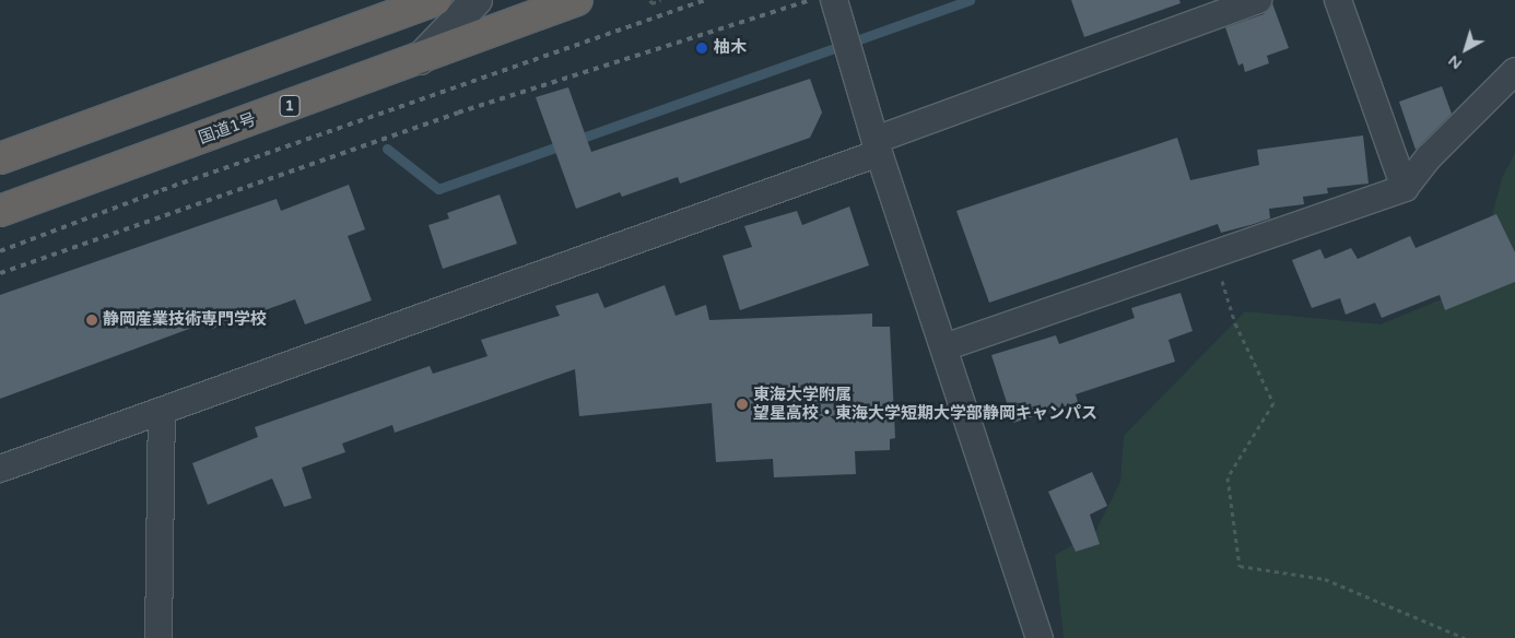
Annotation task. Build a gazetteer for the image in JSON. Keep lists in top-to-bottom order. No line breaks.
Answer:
{"streets":{"highway":["1","国道1号"]},"places":["柚木","静岡産業技術専門学校","東海大学附属 望星高校・東海大学短期大学部静岡キャンパス"],"north":"bottom left"}
